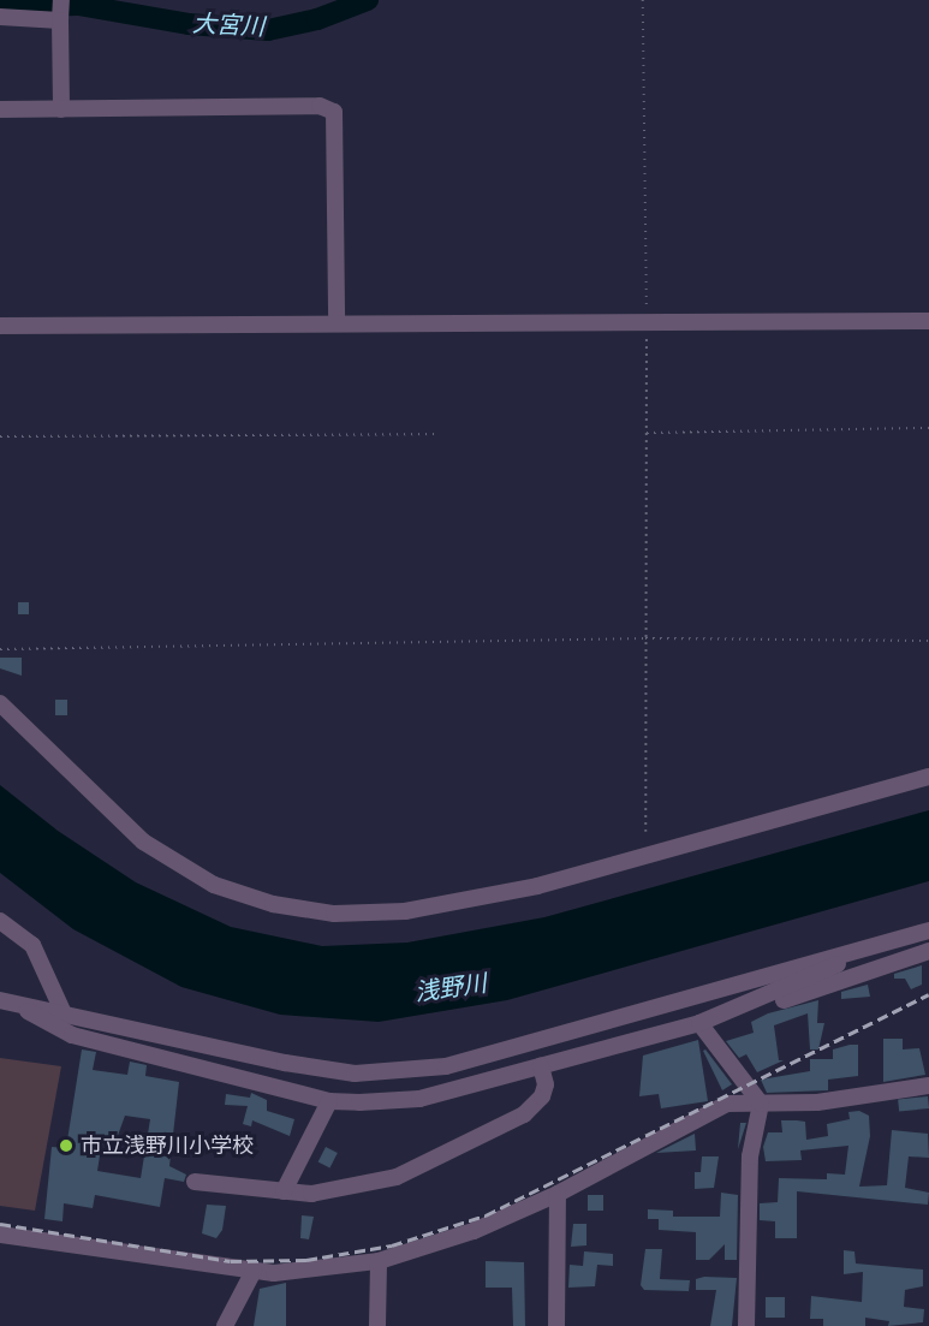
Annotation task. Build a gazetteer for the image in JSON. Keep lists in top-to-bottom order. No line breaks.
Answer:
{"water":["大宮川","浅野川"],"places":["市立浅野川小学校"]}
